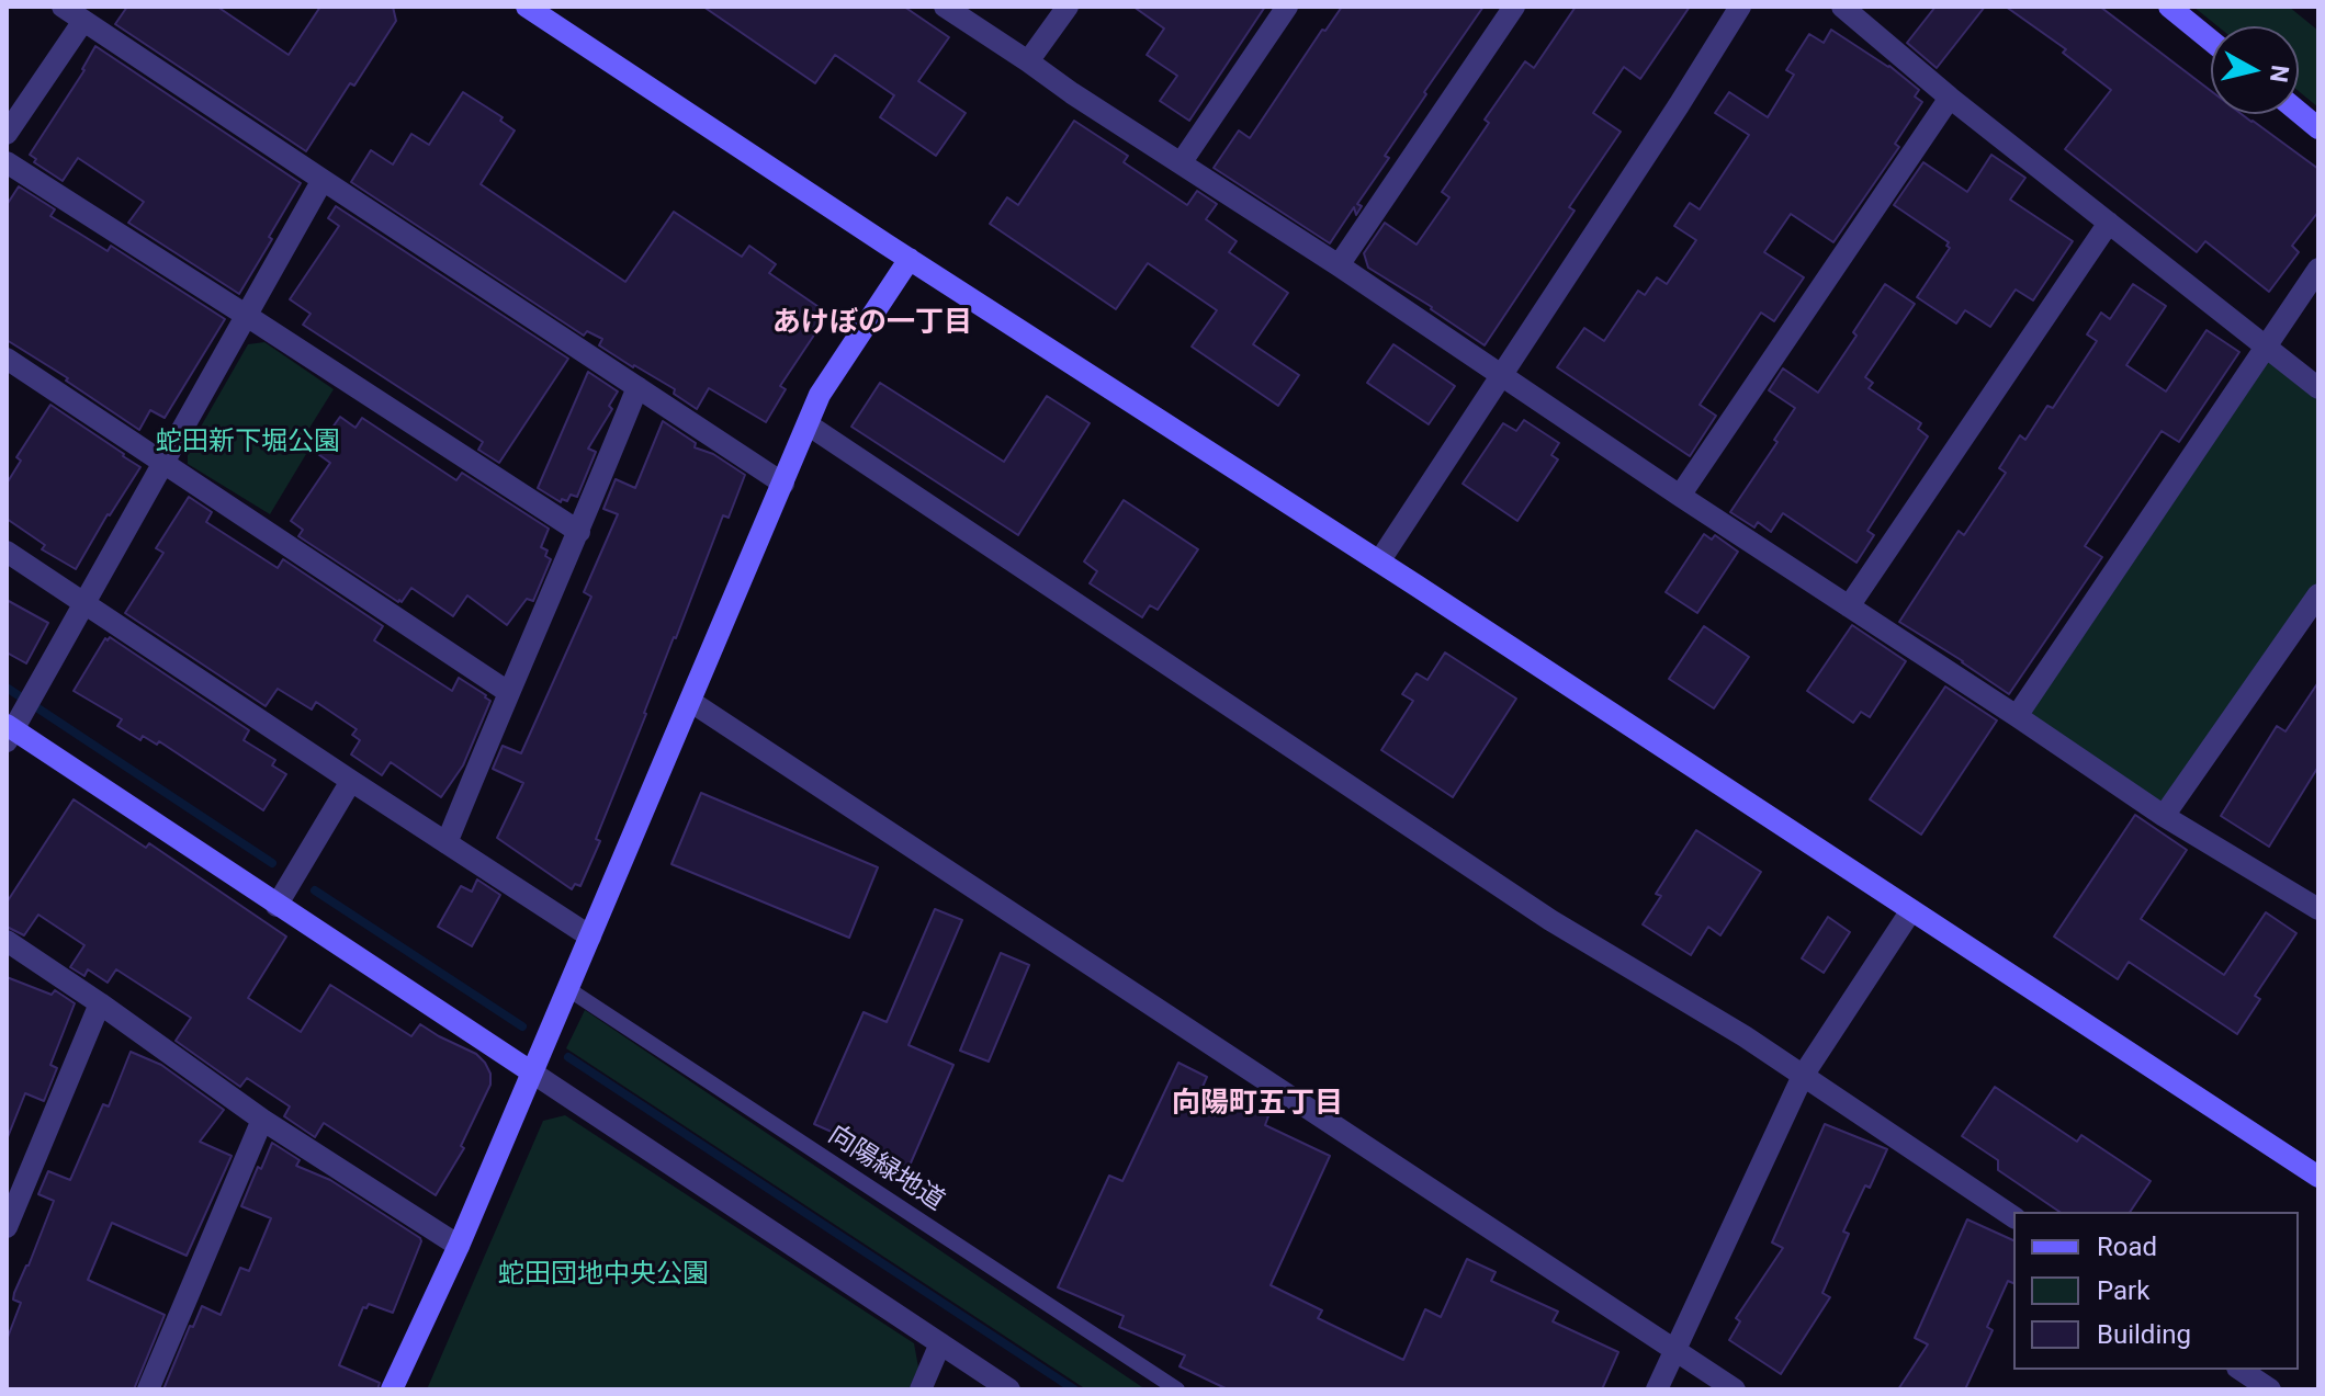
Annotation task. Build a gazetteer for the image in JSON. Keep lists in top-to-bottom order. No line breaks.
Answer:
{"streets":{"lane":["向陽緑地道"]},"districts":["あけぼの一丁目","向陽町五丁目"],"parks":["蛇田新下堀公園","蛇田団地中央公園"],"legend":["Road","Park","Building"],"north":"right"}
